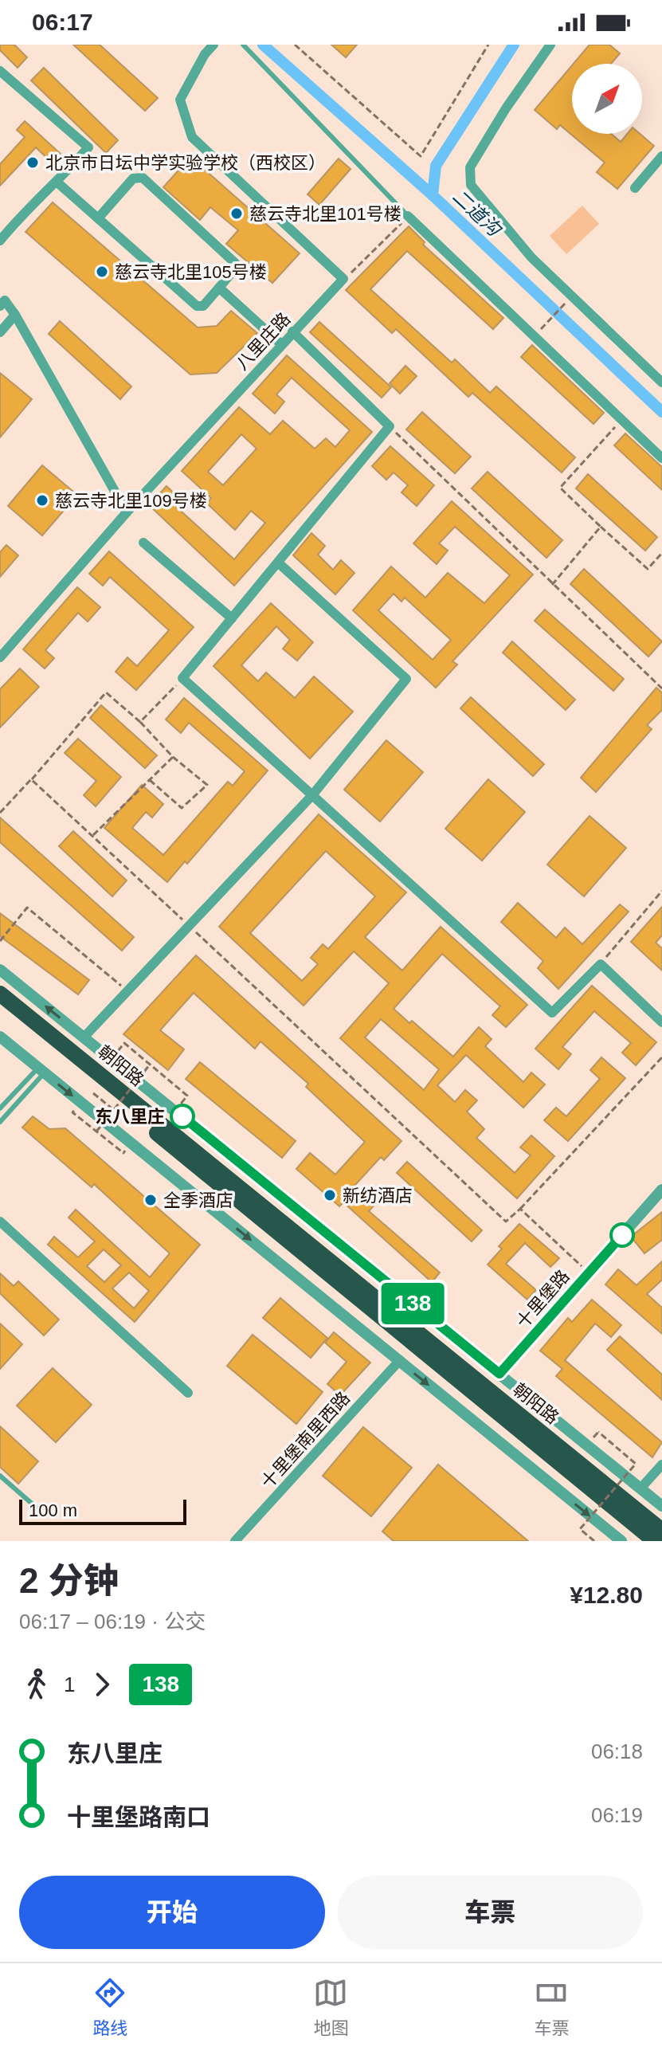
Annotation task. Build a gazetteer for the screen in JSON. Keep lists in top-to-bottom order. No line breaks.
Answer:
{"streets":{"highway":["朝阳路"],"street":["八里庄路","十里堡路","十里堡南里西路"]},"crossings":[["朝阳路","十里堡路"]],"water":["二道沟"],"places":["北京市日坛中学实验学校（西校区）","慈云寺北里101号楼","慈云寺北里105号楼","慈云寺北里109号楼","东八里庄","新纺酒店","全季酒店"],"lines":["bus line 138"],"scale_bar":"100 m","north":"top right","page":{"status":"06:17","on_map":"138","scale":"100 m","heading":["2 分钟","06:17 – 06:19 · 公交","¥12.80"],"legs":["1","138"],"list":[{"name":"东八里庄","value":"06:18"},{"name":"十里堡路南口","value":"06:19"}],"buttons":["开始","车票"],"tabs":["路线","地图","车票"]}}
